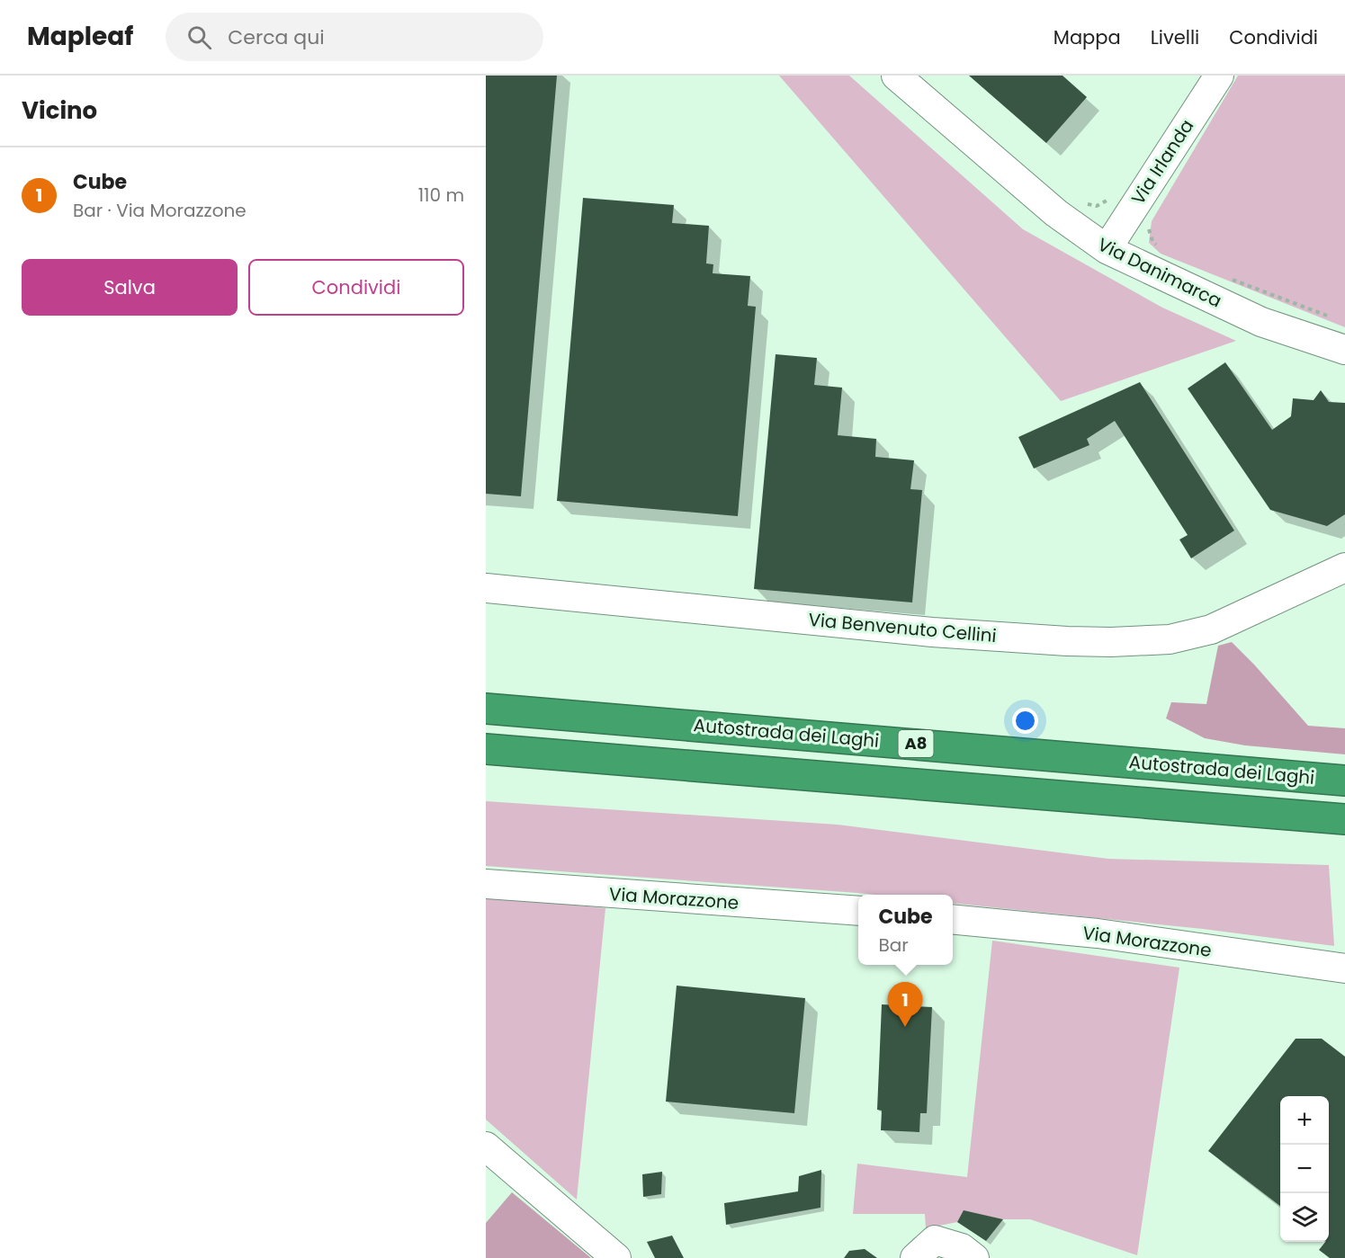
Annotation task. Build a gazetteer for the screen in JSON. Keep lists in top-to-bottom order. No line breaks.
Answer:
{"streets":{"highway":["Autostrada dei Laghi","A8"],"street":["Via Irlanda","Via Danimarca","Via Benvenuto Cellini","Via Morazzone"]},"crossings":[["Via Irlanda","Via Danimarca"]],"page":{"header":"Mapleaf","search":"Cerca qui","nav":["Mappa","Livelli","Condividi"],"heading":"Vicino","list":[{"mark":"1","name":"Cube","note":"Bar · Via Morazzone","value":"110 m"}],"buttons":["Salva","Condividi"],"popup":["Cube","Bar"],"pins":"1","map_buttons":["+","−"]}}
